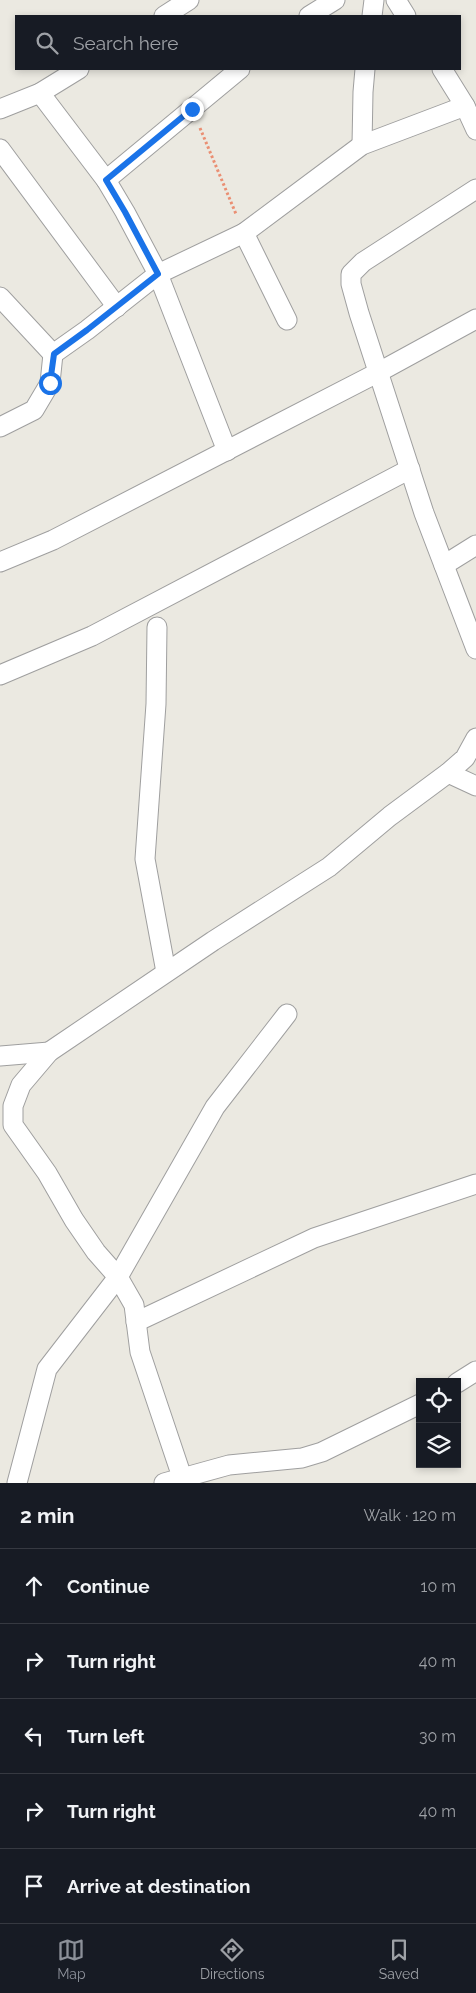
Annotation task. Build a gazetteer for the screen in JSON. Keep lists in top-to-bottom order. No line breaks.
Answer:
{"page":{"search":"Search here","heading":["2 min","Walk · 120 m"],"list":[["Continue","10 m"],["Turn right","40 m"],["Turn left","30 m"],["Turn right","40 m"],"Arrive at destination"],"nav":["Map","Directions","Saved"]}}
